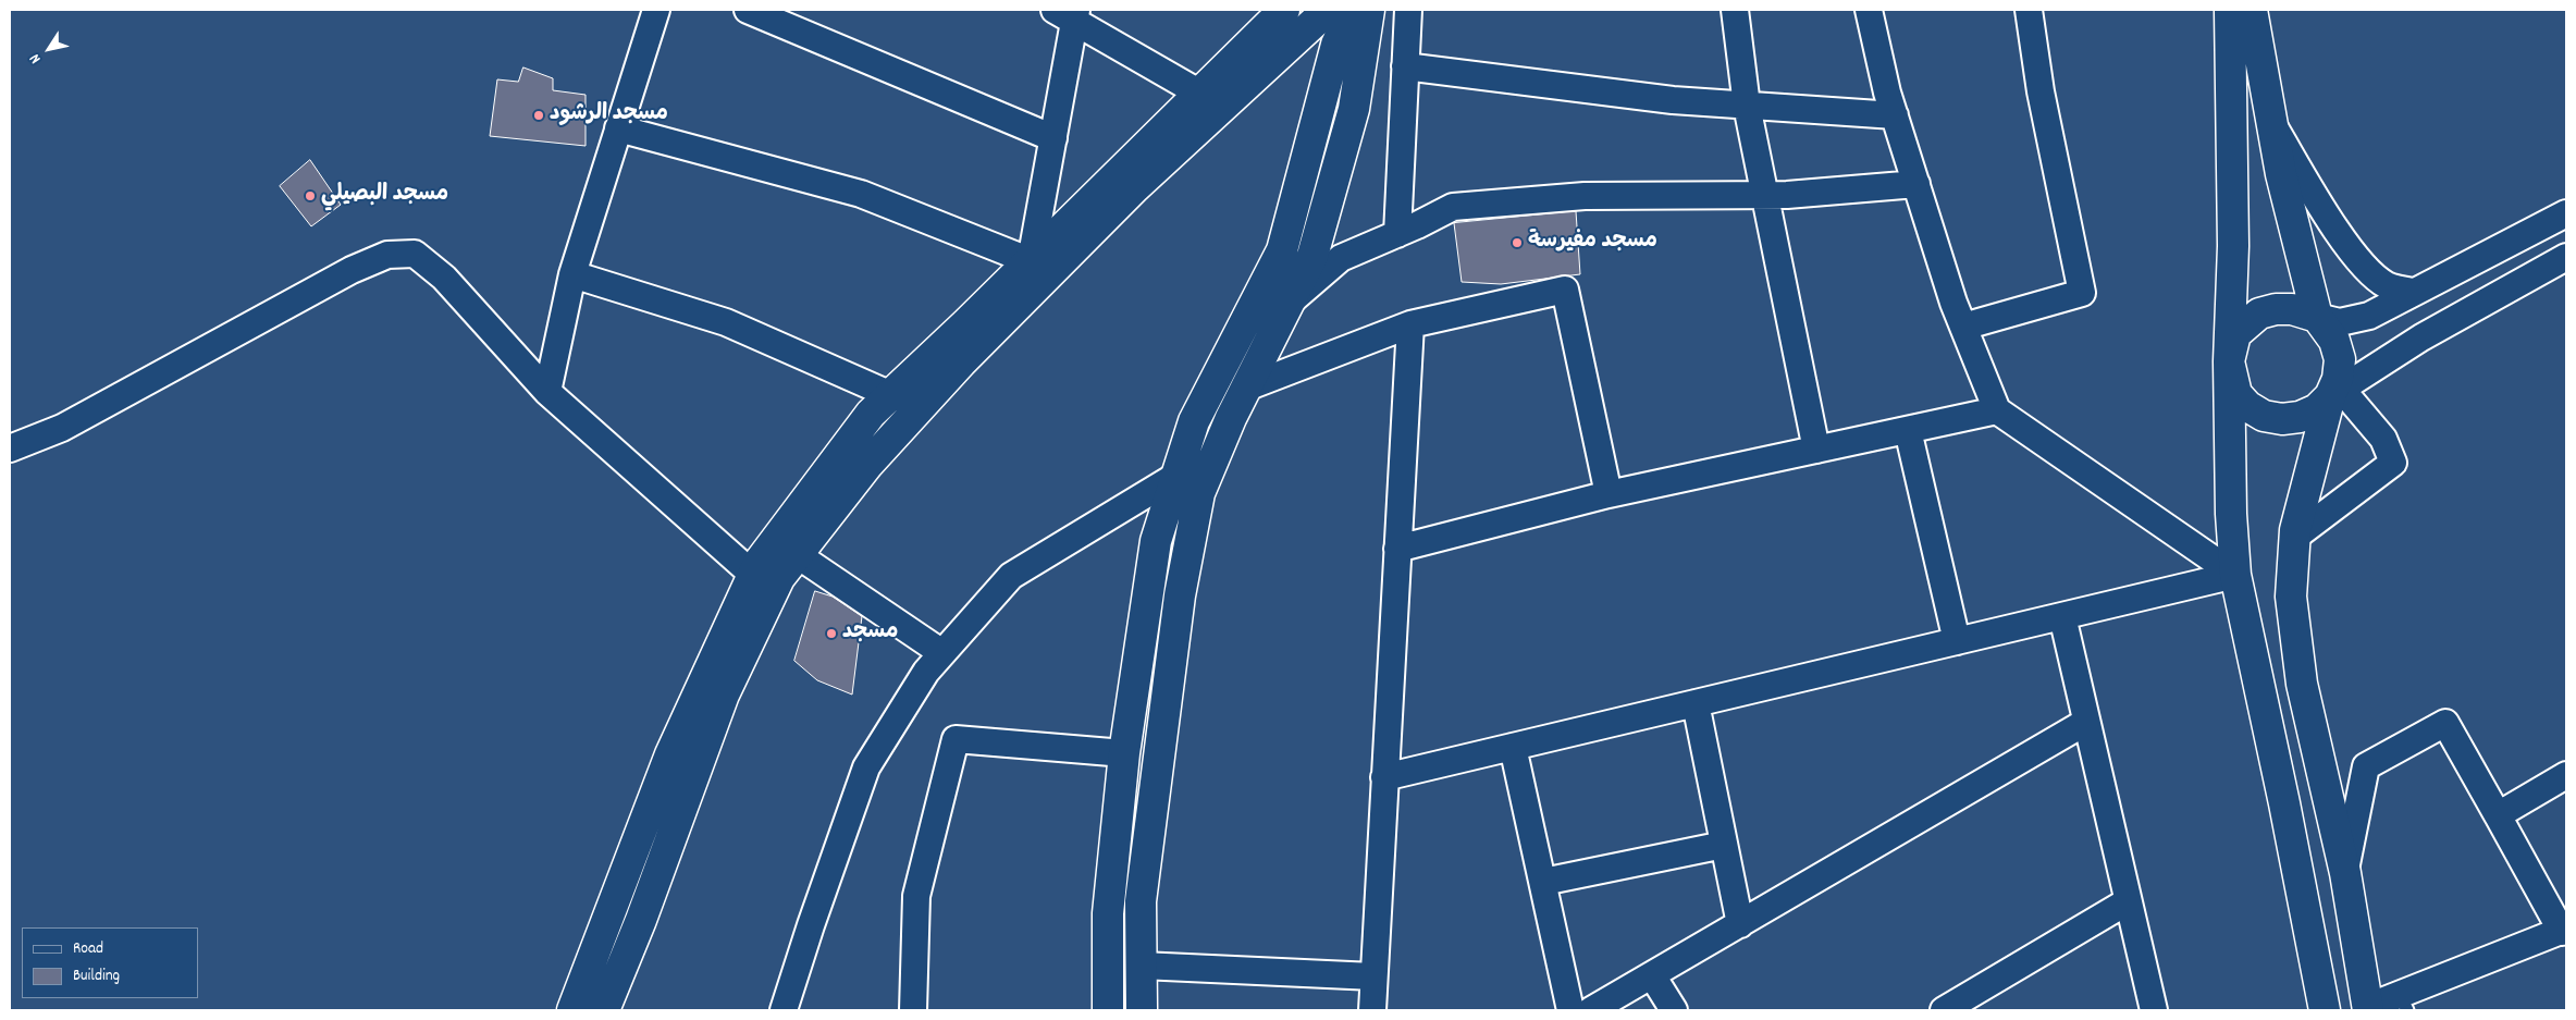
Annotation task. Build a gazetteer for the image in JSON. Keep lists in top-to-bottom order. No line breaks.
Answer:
{"places":["مسجد الرشود","مسجد البصيلي","مسجد مفيرسة","مسجد"],"legend":["Road","Building"],"north":"bottom left"}
